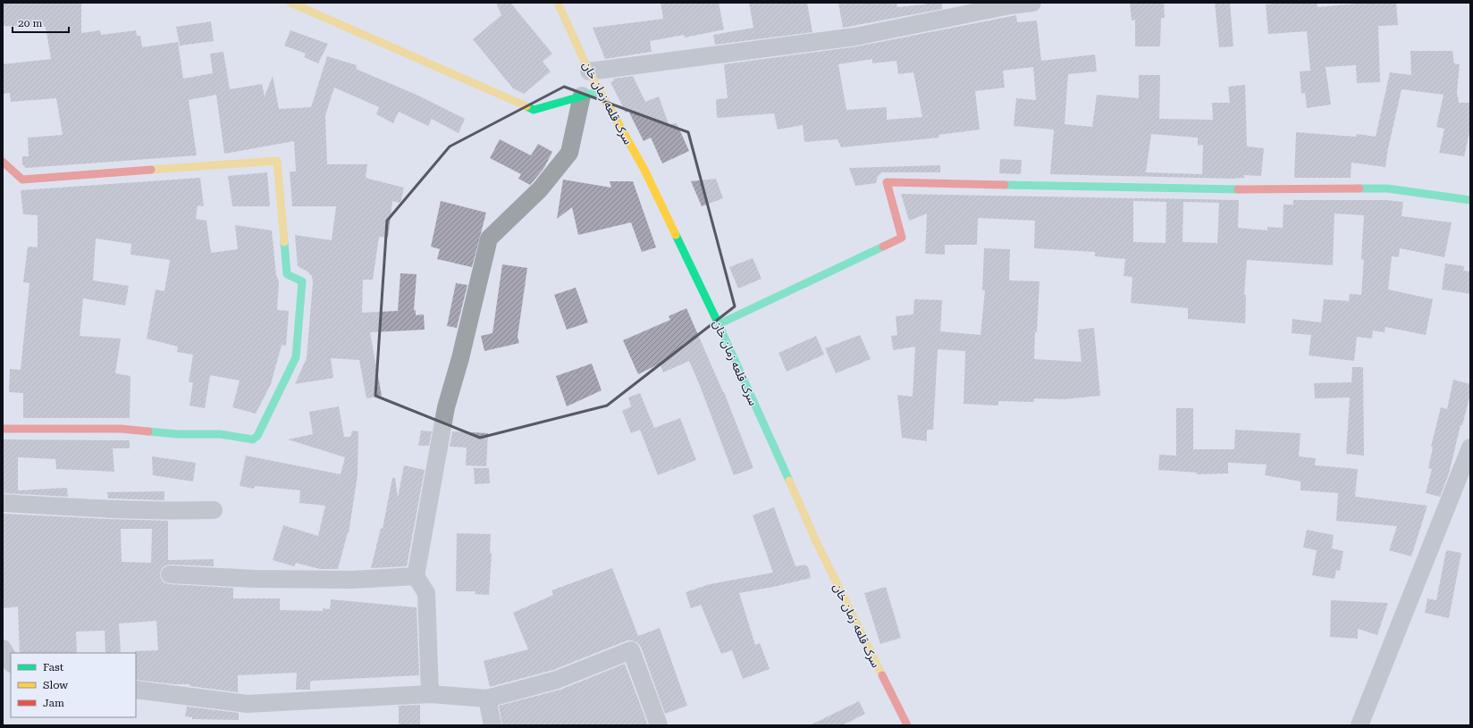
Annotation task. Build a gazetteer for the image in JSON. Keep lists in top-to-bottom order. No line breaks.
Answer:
{"streets":{"street":["سرک قلعه زمان خان"]},"legend":["Fast","Slow","Jam"],"scale_bar":"20 m"}
